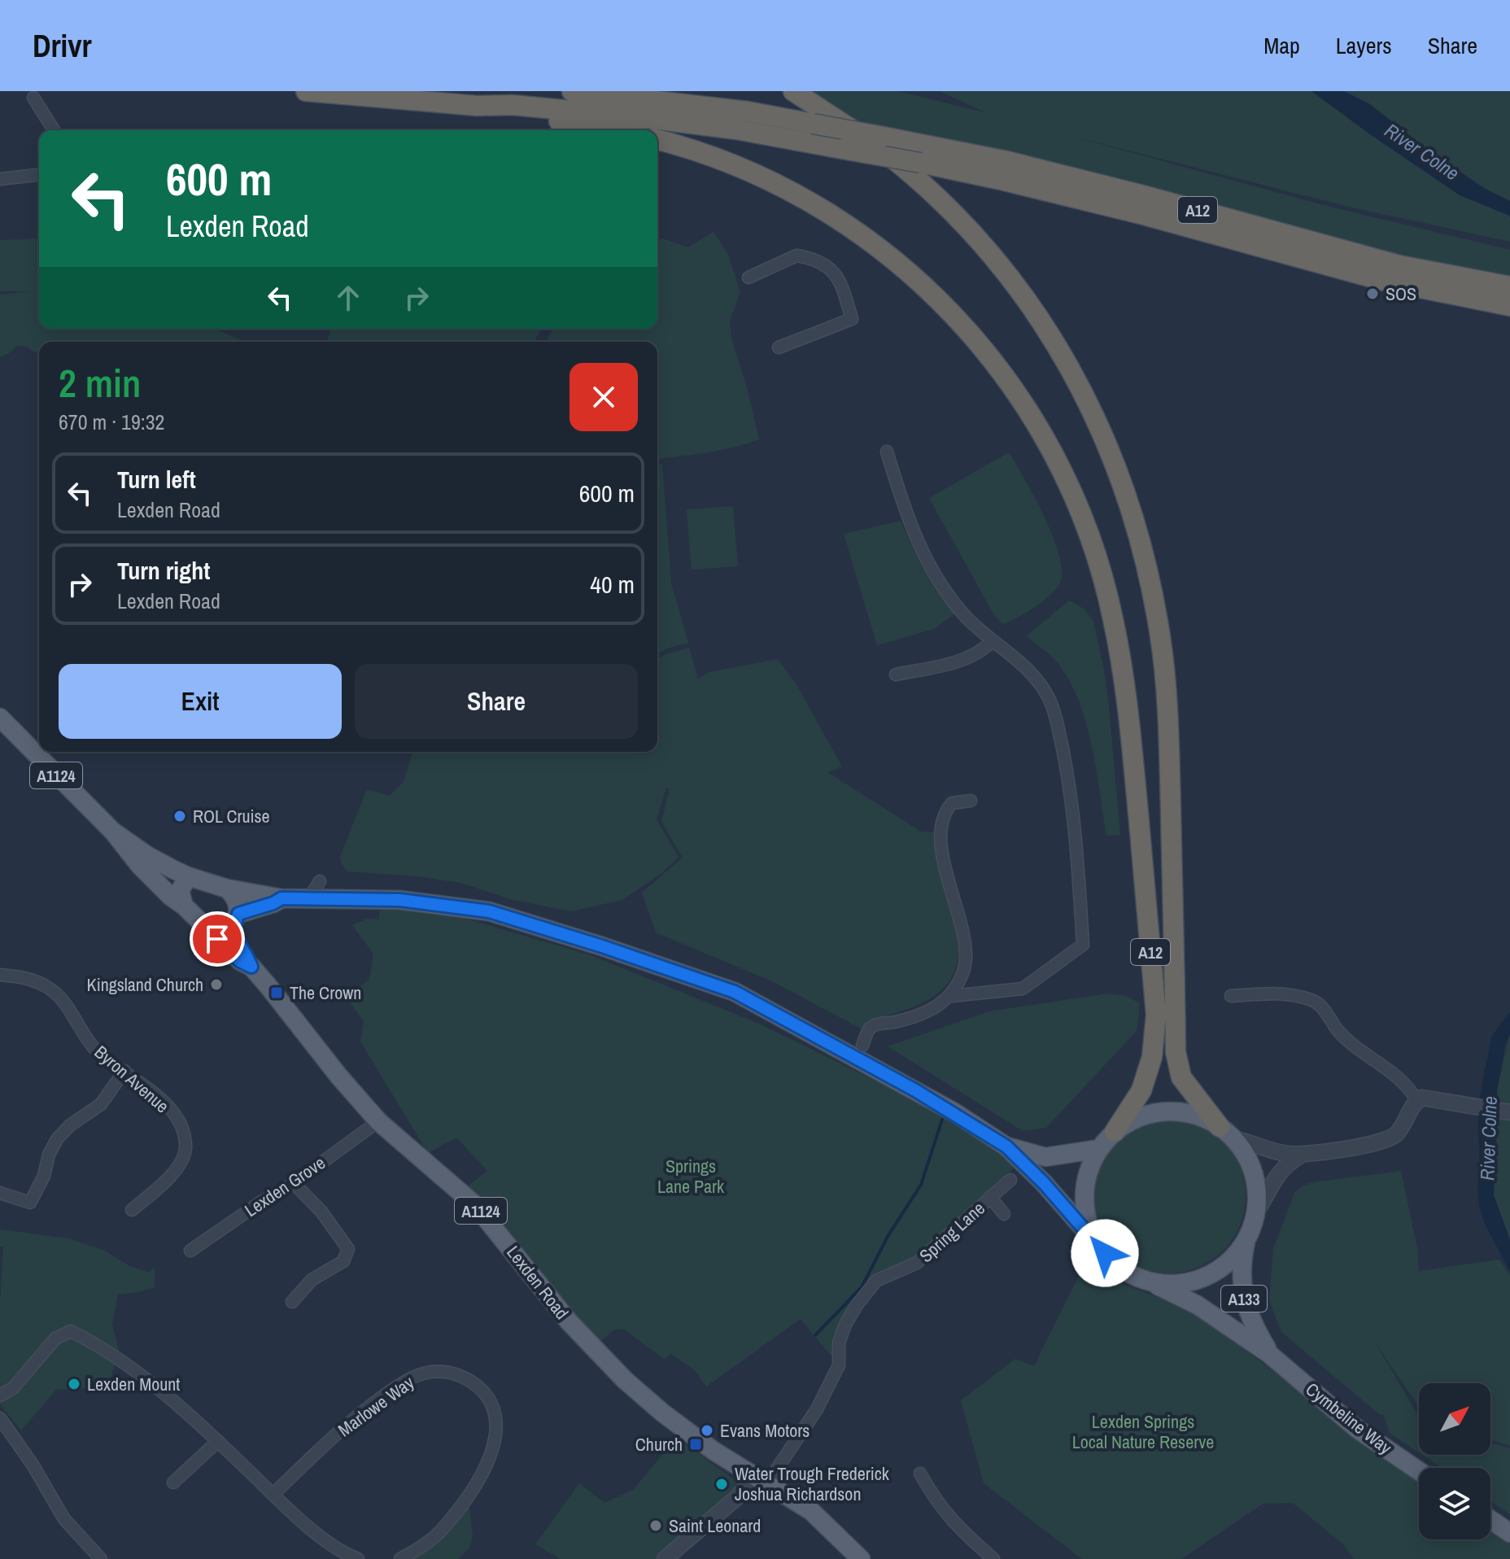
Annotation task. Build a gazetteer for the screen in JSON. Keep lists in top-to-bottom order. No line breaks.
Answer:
{"streets":{"highway":["A12"],"main road":["A1124","Lexden Road","A133","Cymbeline Way"],"street":["Byron Avenue","Lexden Grove","Spring Lane","Marlowe Way"]},"crossings":[["A12","Cymbeline Way"],["A1124","Lexden Road"],["Lexden Grove","Lexden Road"],["Spring Lane","Lexden Road"]],"water":["River Colne"],"parks":["Springs Lane Park","Lexden Springs Local Nature Reserve"],"places":{"other":["SOS","ROL Cruise","Kingsland Church","Lexden Mount","Evans Motors","Water Trough Frederick Joshua Richardson","Saint Leonard"],"transit":["The Crown","Church"]},"north":"top right","page":{"header":"Drivr","nav":["Map","Layers","Share"],"turn":["600 m","Lexden Road"],"heading":["2 min","670 m · 19:32"],"list":[{"name":"Turn left","note":"Lexden Road","value":"600 m"},{"name":"Turn right","note":"Lexden Road","value":"40 m"}],"buttons":["Exit","Share"]}}
